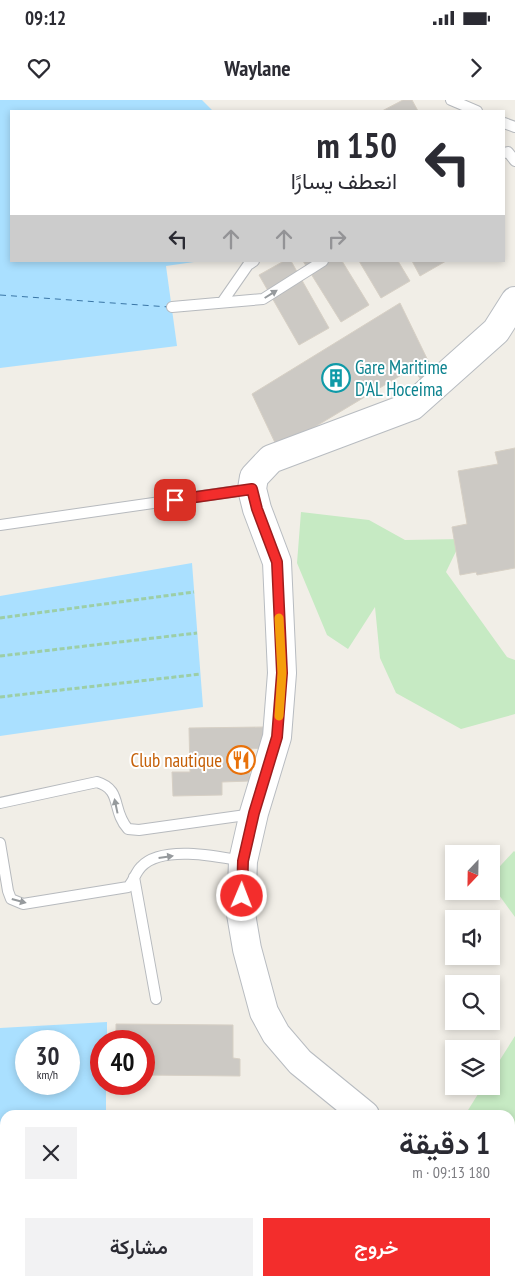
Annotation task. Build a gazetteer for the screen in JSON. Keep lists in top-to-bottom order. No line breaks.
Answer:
{"places":{"building":["Gare Maritime D'AL Hoceima"],"restaurant":["Club nautique"]},"north":"bottom","page":{"status":"09:12","header":"Waylane","turn":["150 m","انعطف يسارًا"],"speed":"30 km/h","limit":"40","heading":["1 دقيقة","180 m · 09:13"],"buttons":["خروج","مشاركة"]}}
